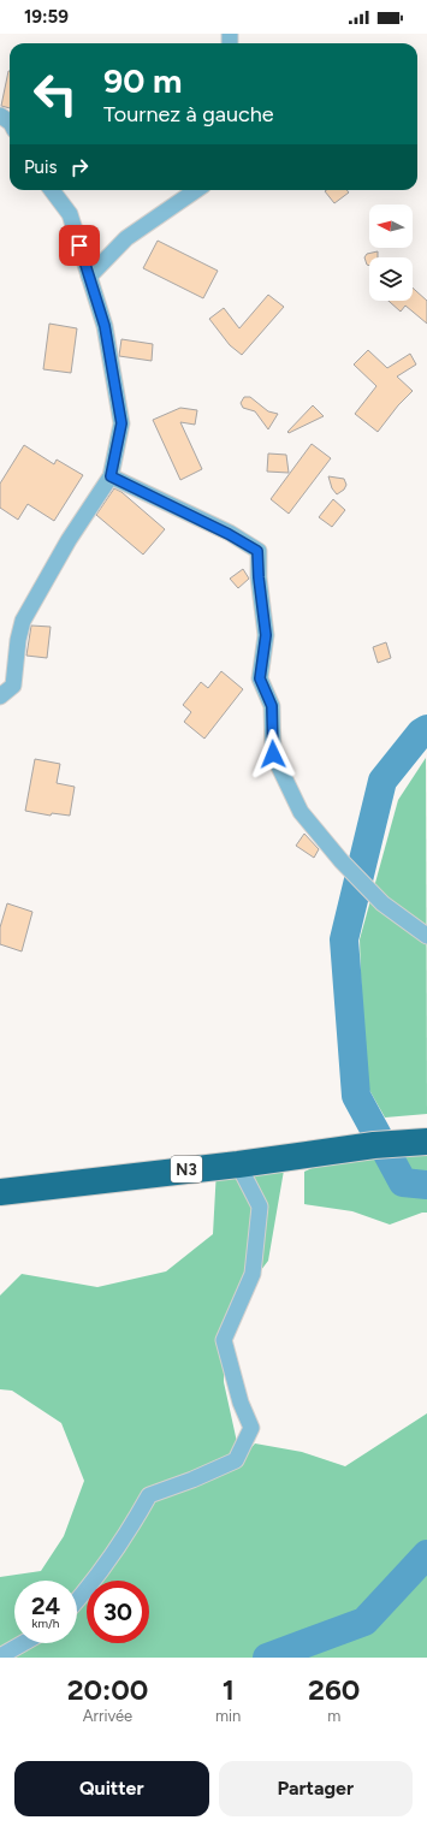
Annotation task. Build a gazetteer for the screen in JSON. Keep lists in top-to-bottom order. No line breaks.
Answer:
{"streets":{"highway":["N3"]},"north":"left","page":{"status":"19:59","turn":["90 m","Tournez à gauche"],"then":"Puis","speed":"24 km/h","limit":"30","eta":["20:00","Arrivée","1","min","260","m"],"buttons":["Quitter","Partager"]}}
